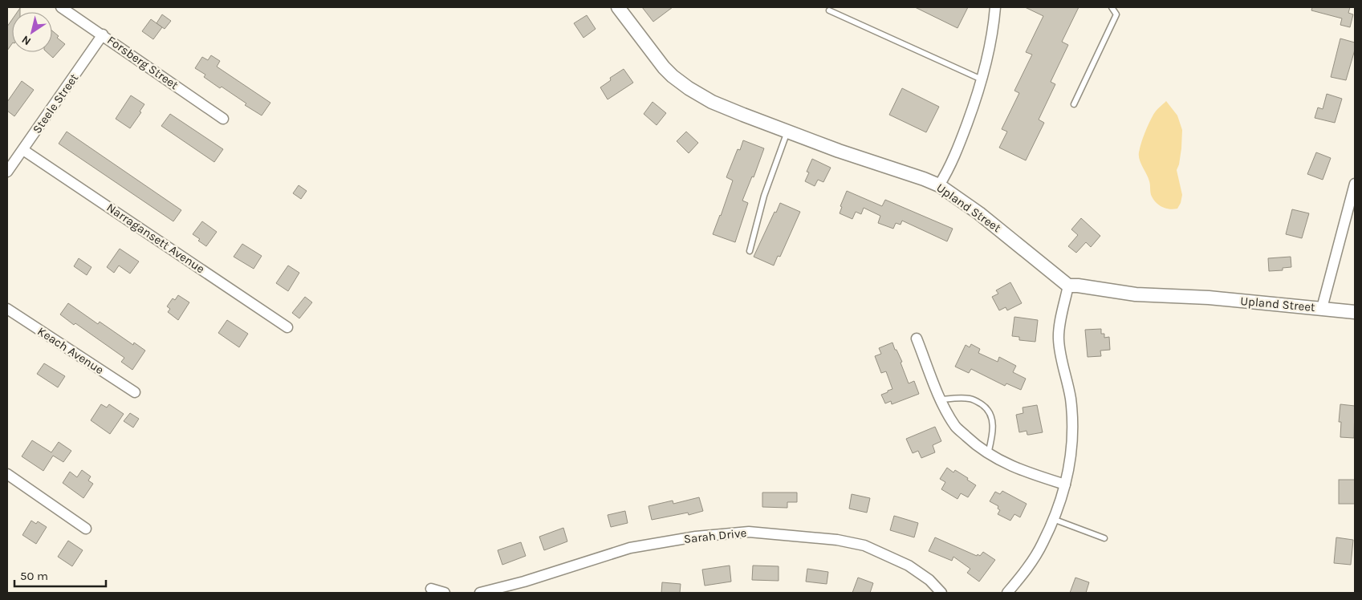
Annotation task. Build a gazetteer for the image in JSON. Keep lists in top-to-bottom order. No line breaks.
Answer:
{"streets":{"street":["Forsberg Street","Steele Street","Upland Street","Narragansett Avenue","Keach Avenue","Sarah Drive"]},"crossings":[["Forsberg Street","Steele Street"],["Steele Street","Narragansett Avenue"]],"scale_bar":"50 m","north":"bottom left"}
